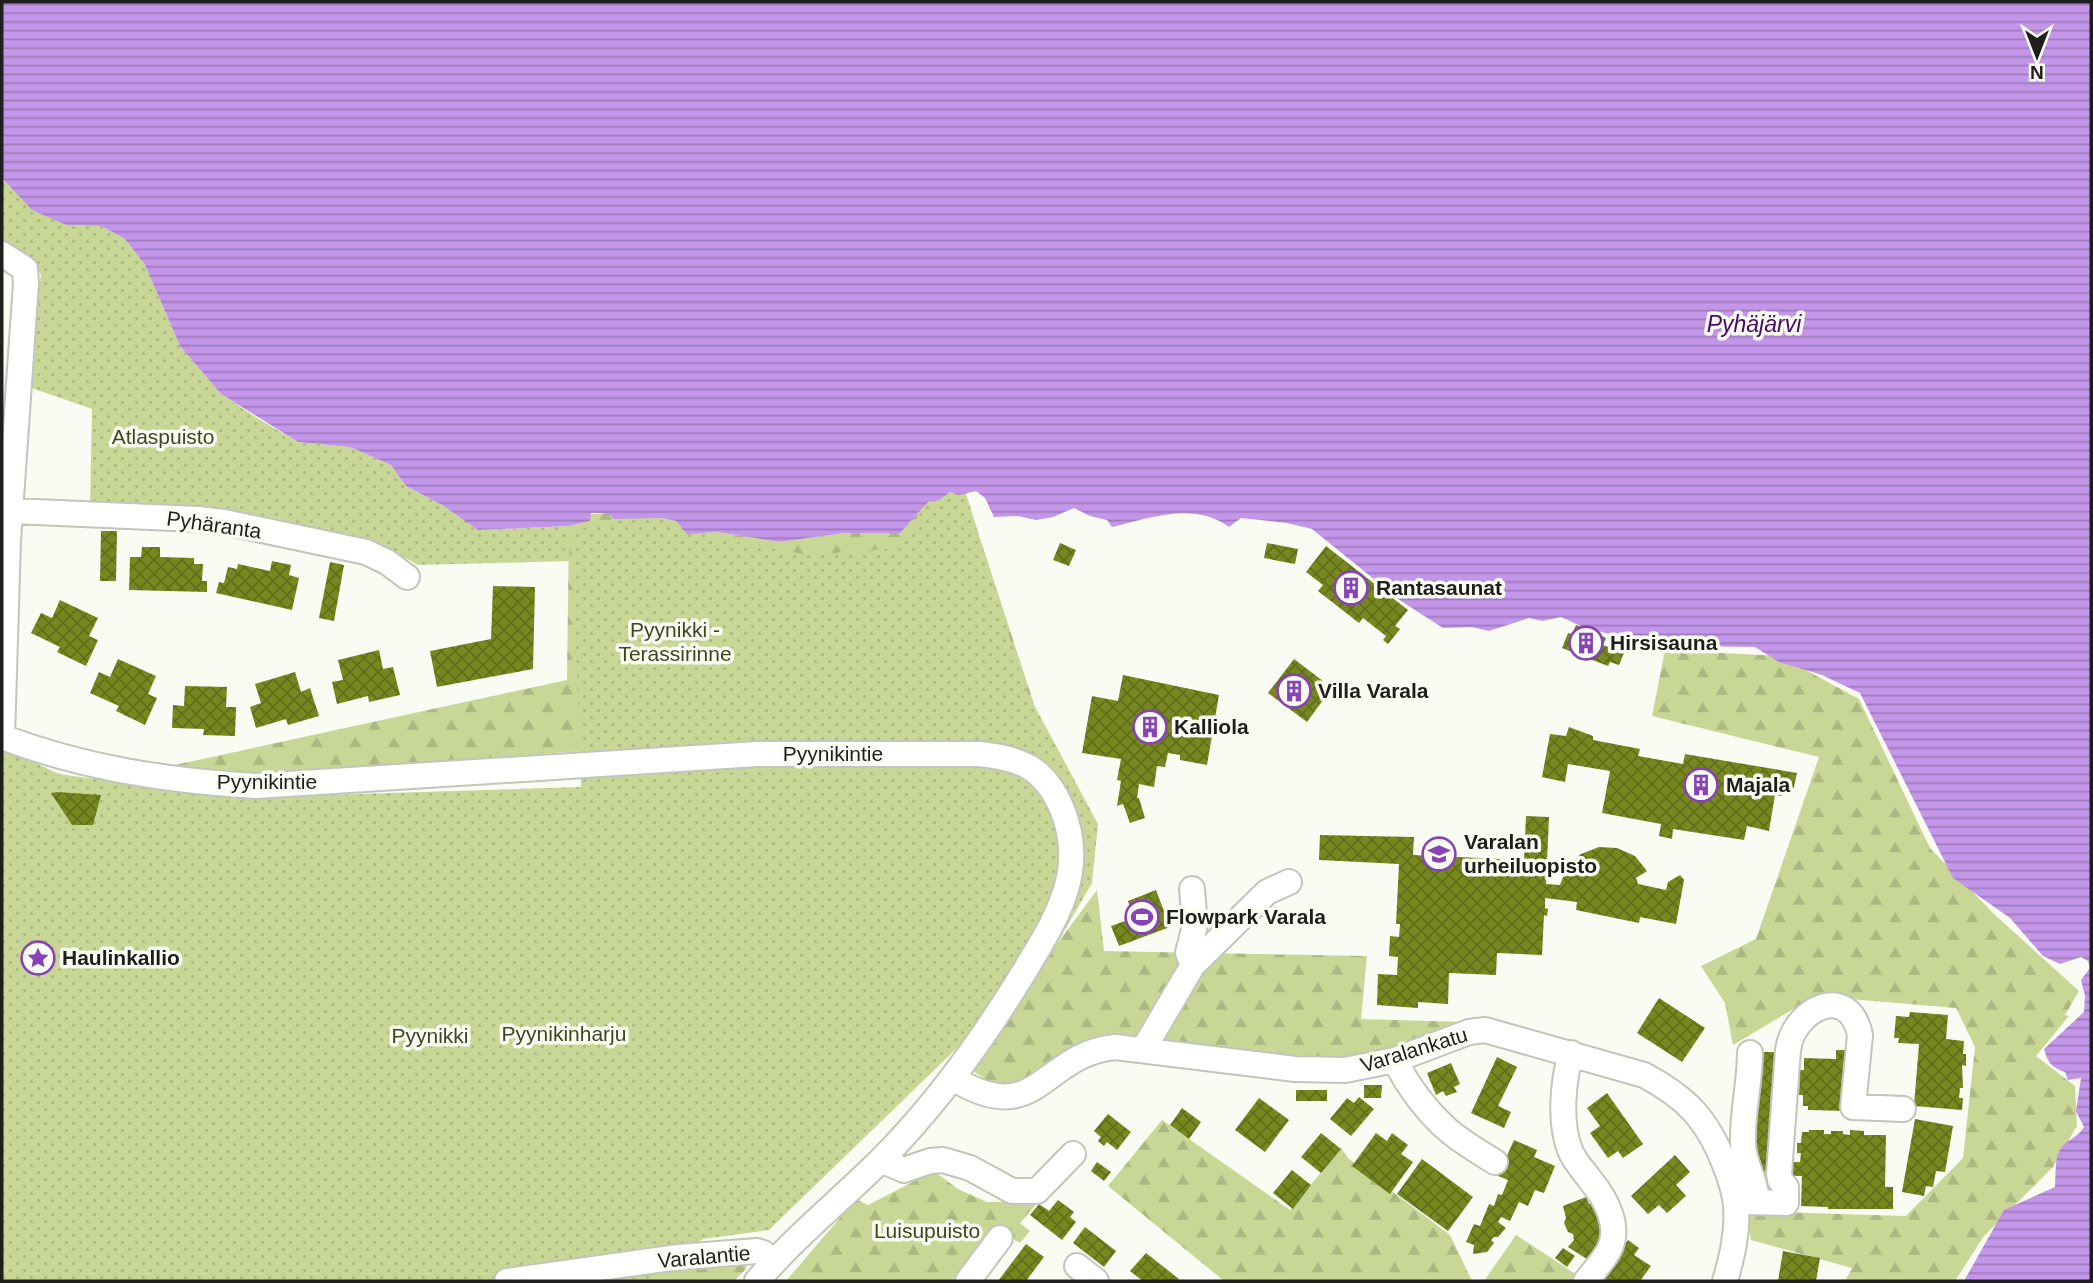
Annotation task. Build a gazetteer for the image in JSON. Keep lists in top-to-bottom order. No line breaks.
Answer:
{"streets":{"street":["Pyhäranta","Pyynikintie","Varalankatu","Varalantie"]},"crossings":[["Pyynikintie","Varalankatu"],["Pyynikintie","Varalantie"]],"water":["Pyhäjärvi"],"parks":["Atlaspuisto","Pyynikki - Terassirinne","Pyynikinharju","Pyynikki","Luisupuisto"],"places":{"building":["Rantasaunat","Hirsisauna","Villa Varala","Kalliola","Majala"],"school or university":["Varalan urheiluopisto"],"sports":["Flowpark Varala"],"place":["Haulinkallio"]},"north":"bottom"}
